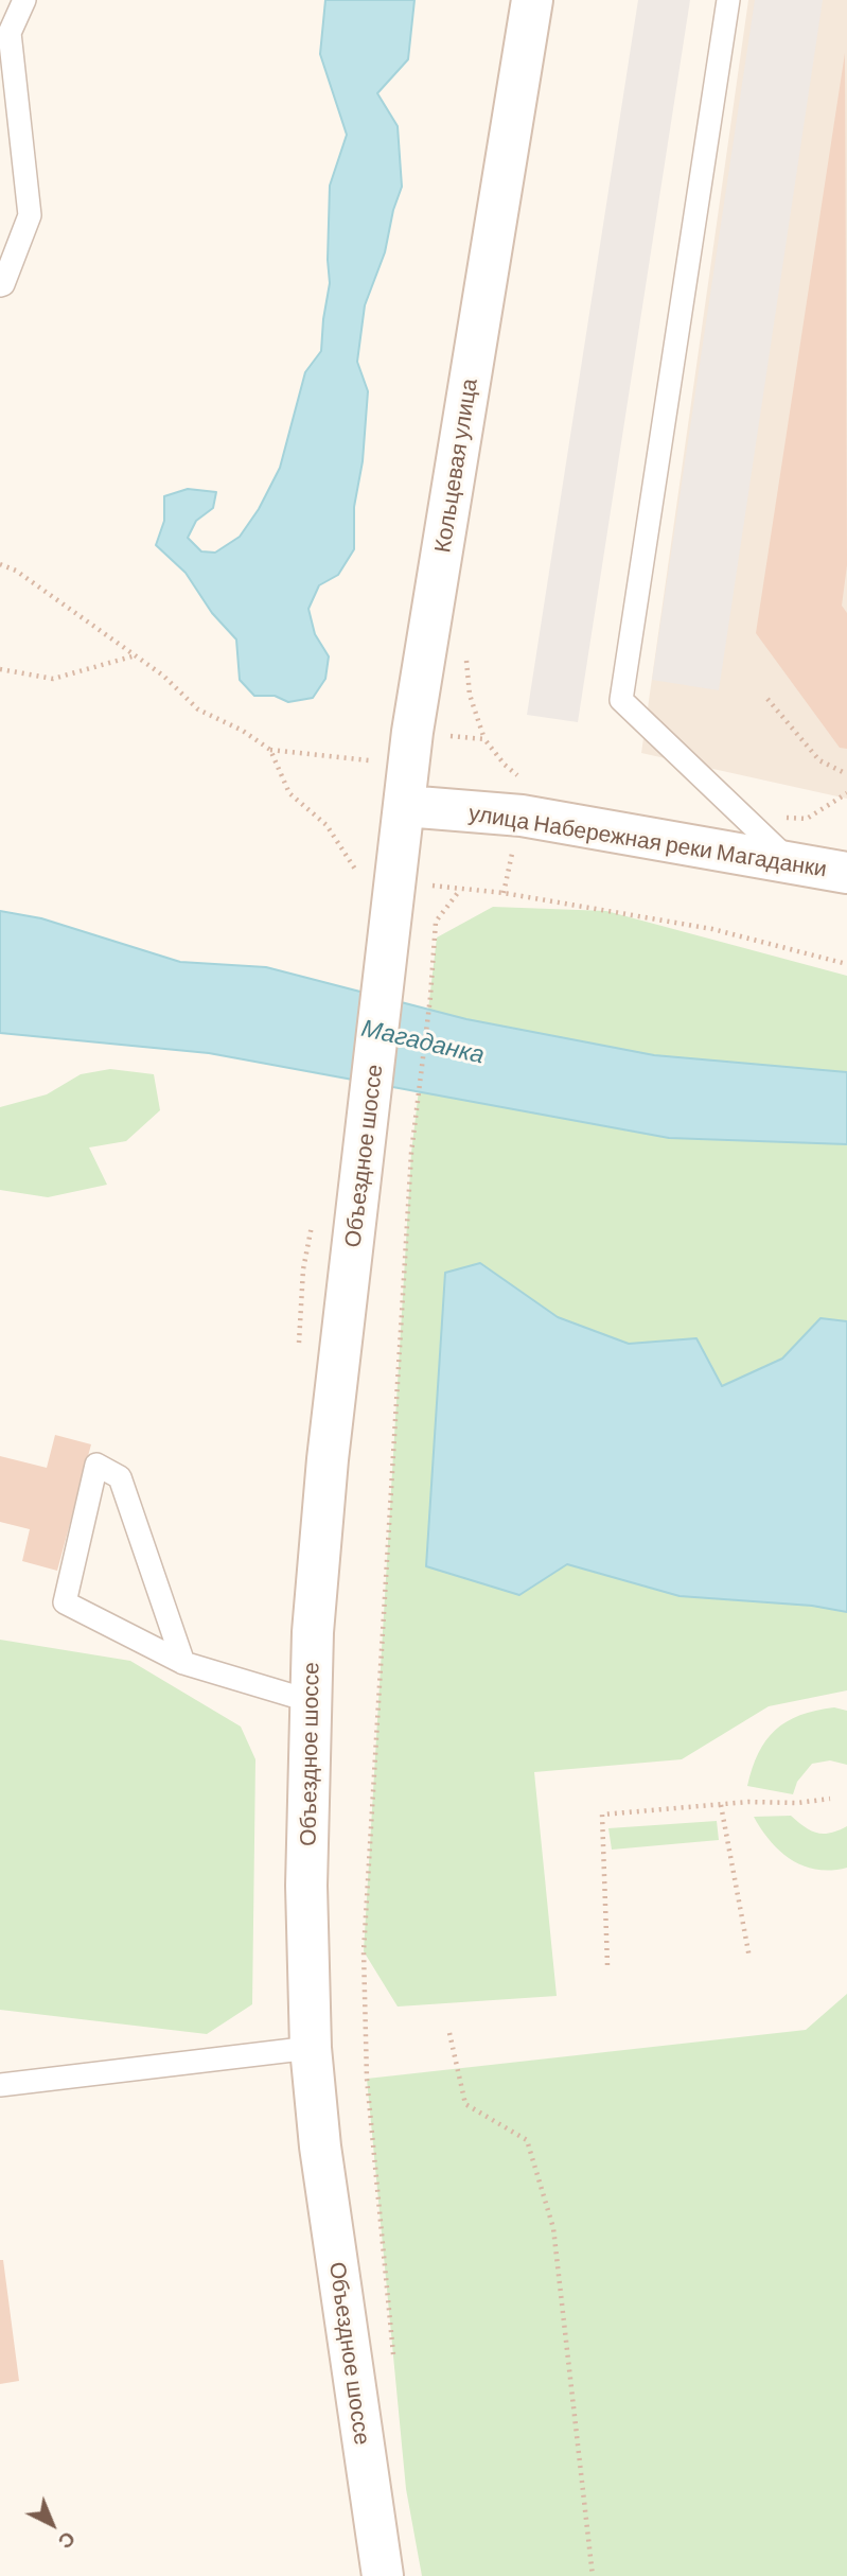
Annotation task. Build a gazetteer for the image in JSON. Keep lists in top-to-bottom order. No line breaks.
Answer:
{"streets":{"street":["Кольцевая улица","улица Набережная реки Магаданки","Объездное шоссе"]},"crossings":[["Кольцевая улица","улица Набережная реки Магаданки"],["Кольцевая улица","Объездное шоссе"]],"water":["Магаданка"],"north":"bottom right"}
